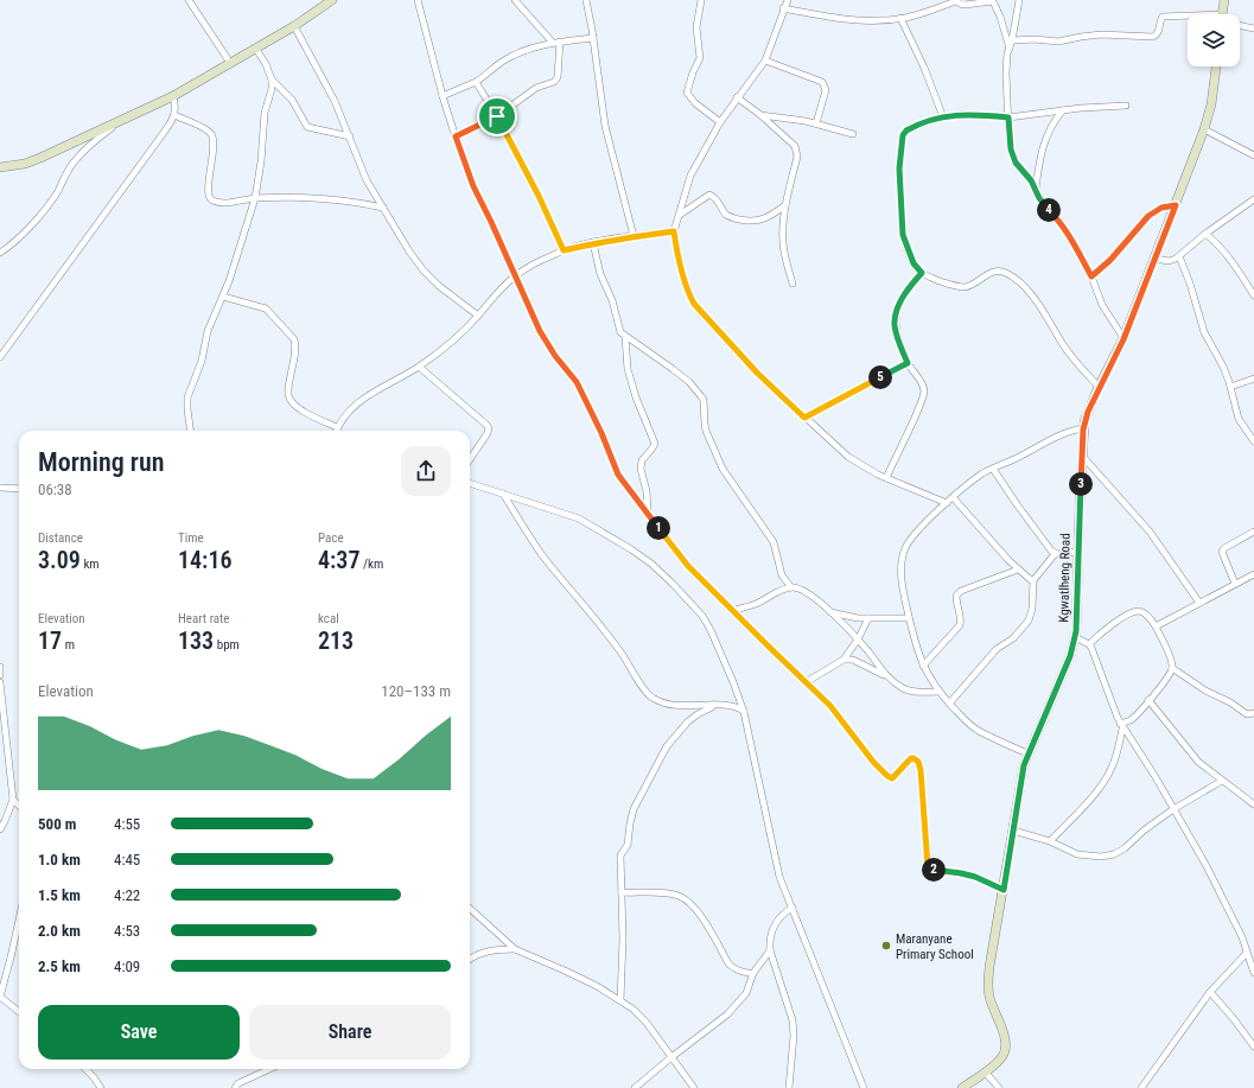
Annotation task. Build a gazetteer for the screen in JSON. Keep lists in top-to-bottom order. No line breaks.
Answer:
{"streets":{"street":["Kgwatlheng Road"]},"places":["Maranyane Primary School"],"page":{"pins":["4","5","3","1","2"],"heading":["Morning run","06:38"],"stats":[["Distance","3.09 km"],["Time","14:16"],["Pace","4:37 /km"],["Elevation","17 m"],["Heart rate","133 bpm"],["kcal","213"]],"chart":["Elevation","120–133 m"],"list":[{"name":"500 m","note":"4:55"},{"name":"1.0 km","note":"4:45"},{"name":"1.5 km","note":"4:22"},{"name":"2.0 km","note":"4:53"},{"name":"2.5 km","note":"4:09"}],"buttons":["Save","Share"]}}
